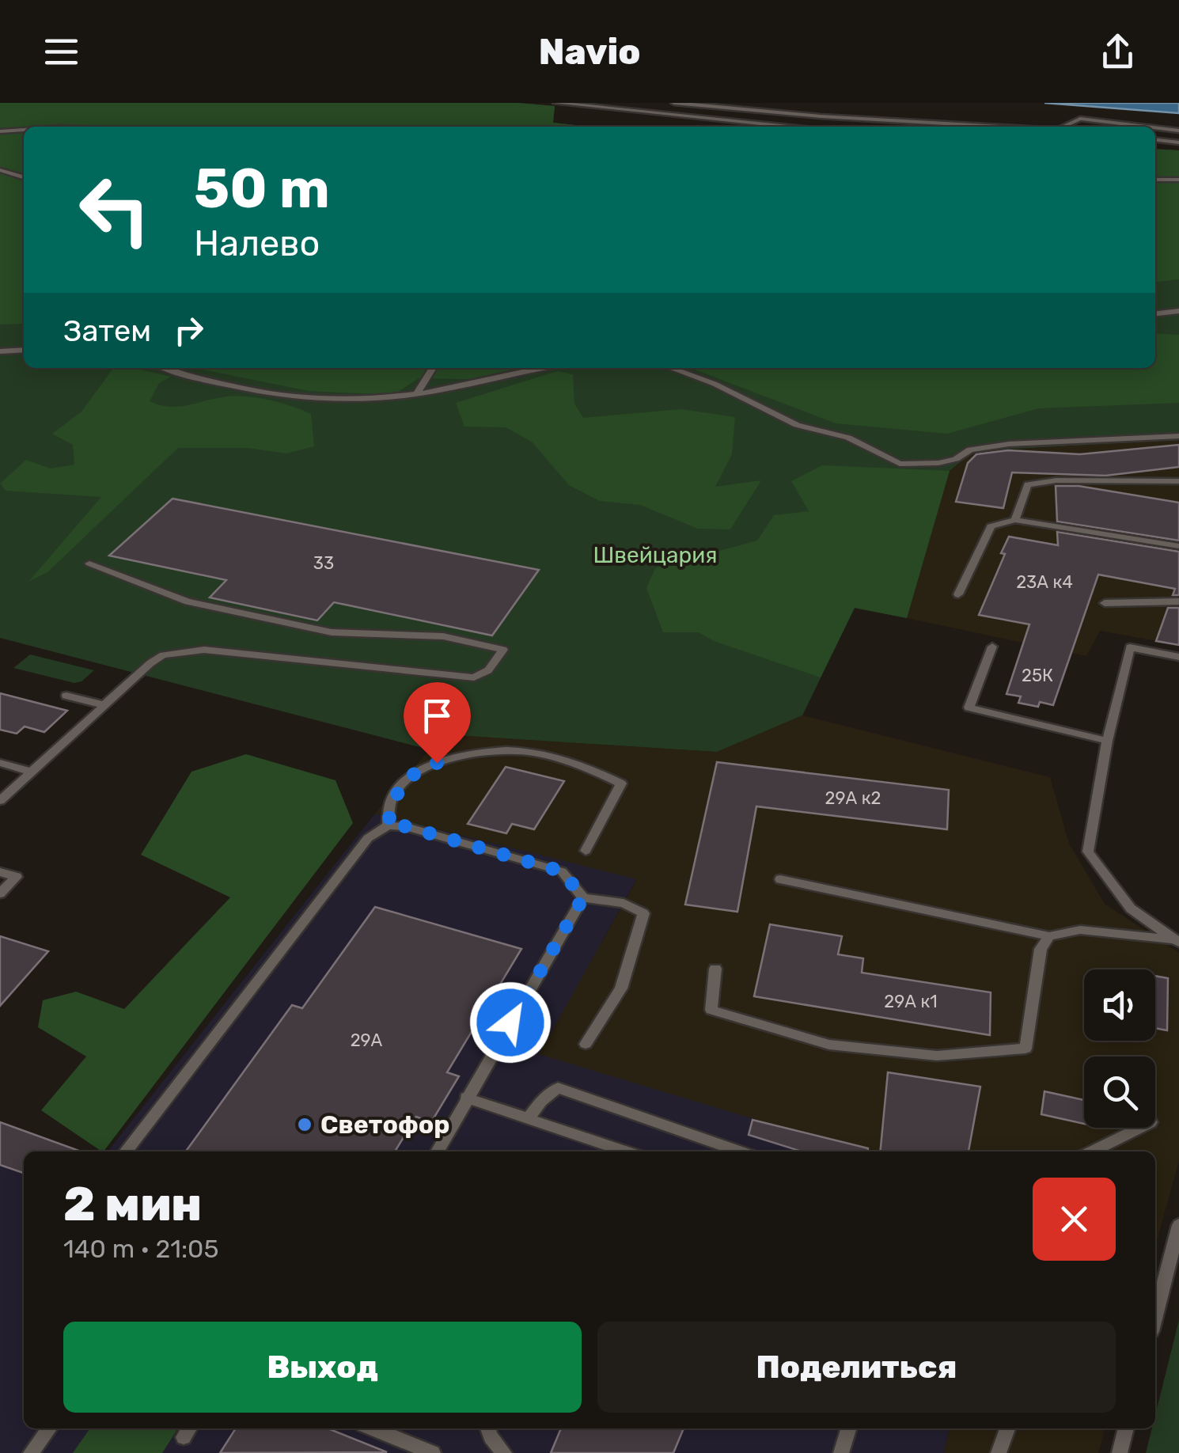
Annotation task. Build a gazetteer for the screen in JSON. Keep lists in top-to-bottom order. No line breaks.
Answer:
{"parks":["Швейцария"],"places":["Светофор"],"house_numbers":["33","23А к4","25К","29А к2","29А к1","29А"],"page":{"header":"Navio","turn":["50 m","Налево"],"then":"Затем","heading":["2 мин","140 m · 21:05"],"buttons":["Выход","Поделиться"]}}
